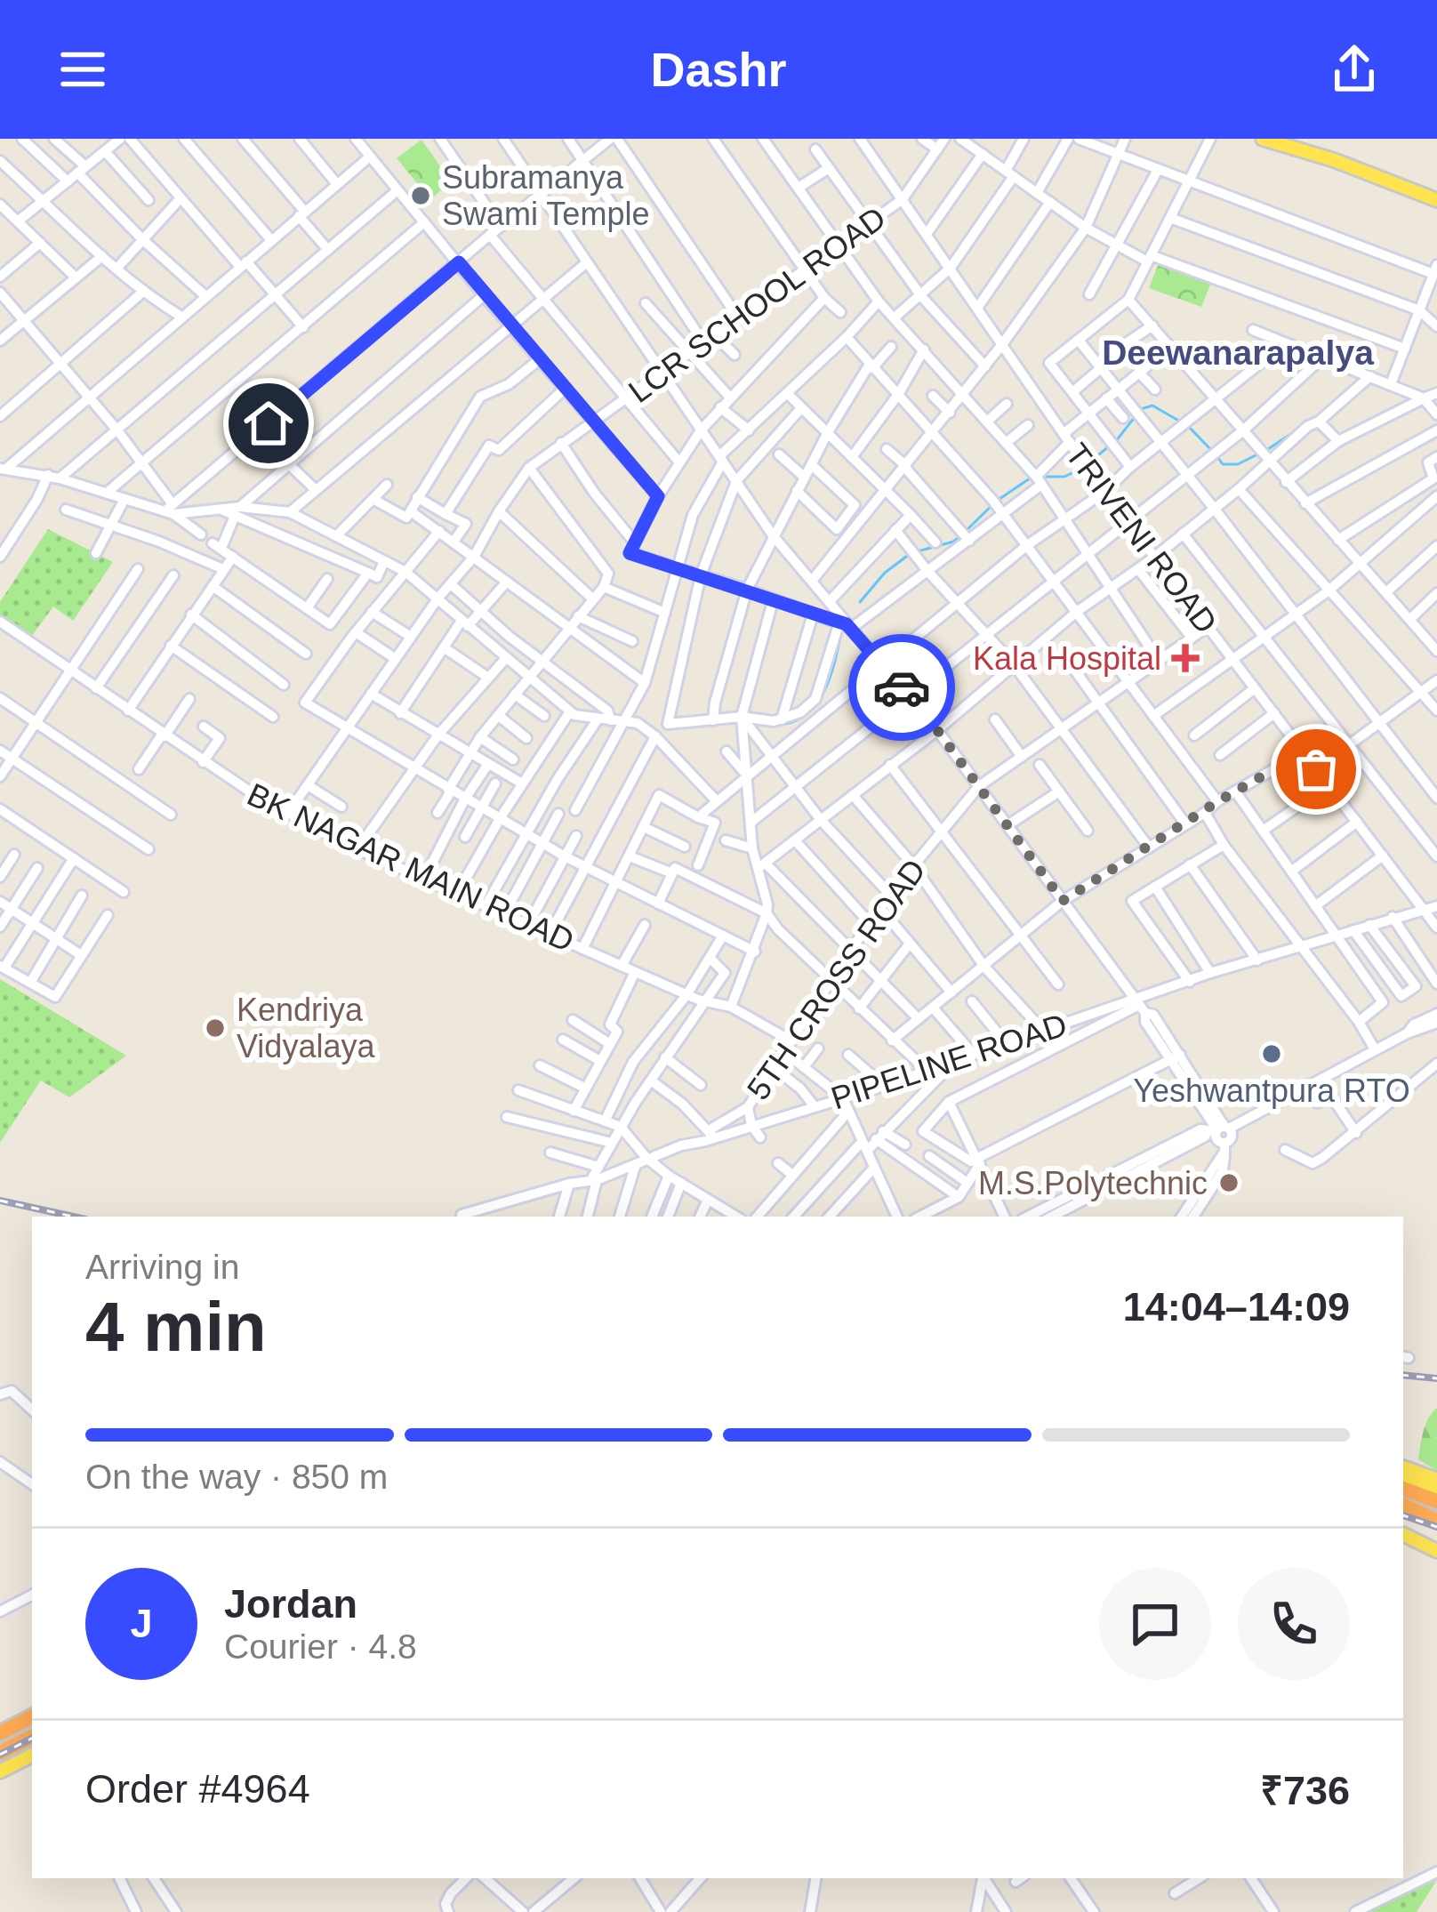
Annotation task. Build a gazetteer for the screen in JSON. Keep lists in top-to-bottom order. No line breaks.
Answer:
{"streets":{"street":["LCR SCHOOL ROAD","TRIVENI ROAD","BK NAGAR MAIN ROAD","5TH CROSS ROAD","PIPELINE ROAD"]},"crossings":[["LCR SCHOOL ROAD","TRIVENI ROAD"],["LCR SCHOOL ROAD","BK NAGAR MAIN ROAD"],["TRIVENI ROAD","5TH CROSS ROAD"],["TRIVENI ROAD","PIPELINE ROAD"],["BK NAGAR MAIN ROAD","5TH CROSS ROAD"],["BK NAGAR MAIN ROAD","PIPELINE ROAD"],["5TH CROSS ROAD","PIPELINE ROAD"]],"districts":["Deewanarapalya"],"places":{"other":["Subramanya Swami Temple","Kendriya Vidyalaya","Yeshwantpura RTO","M.S.Polytechnic"],"health":["Kala Hospital"]},"page":{"header":"Dashr","heading":["4 min","Arriving in","14:04–14:09"],"panel":["Jordan","Courier · 4.8","Order #4964","₹736"],"bar":"On the way · 850 m","round":"J"}}
